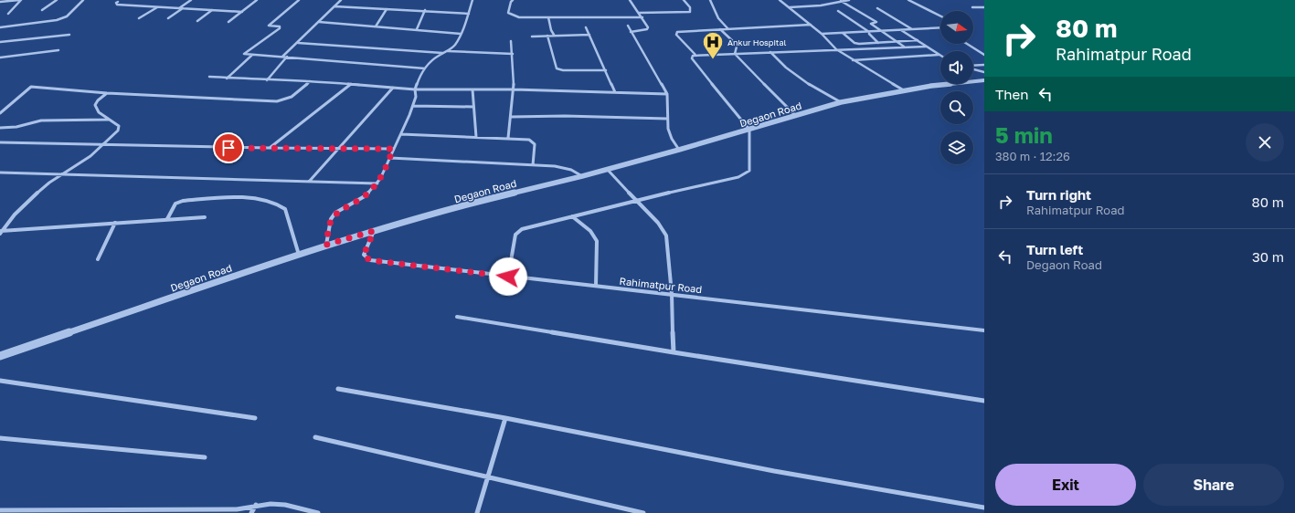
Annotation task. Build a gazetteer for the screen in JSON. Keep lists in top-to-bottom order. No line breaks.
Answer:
{"streets":{"street":["Degaon Road","Rahimatpur Road"]},"crossings":[["Degaon Road","Rahimatpur Road"]],"places":{"hospital":["Ankur Hospital"]},"north":"right","page":{"turn":["80 m","Rahimatpur Road"],"then":"Then","heading":["5 min","380 m · 12:26"],"list":[{"name":"Turn right","note":"Rahimatpur Road","value":"80 m"},{"name":"Turn left","note":"Degaon Road","value":"30 m"}],"buttons":["Exit","Share"]}}
